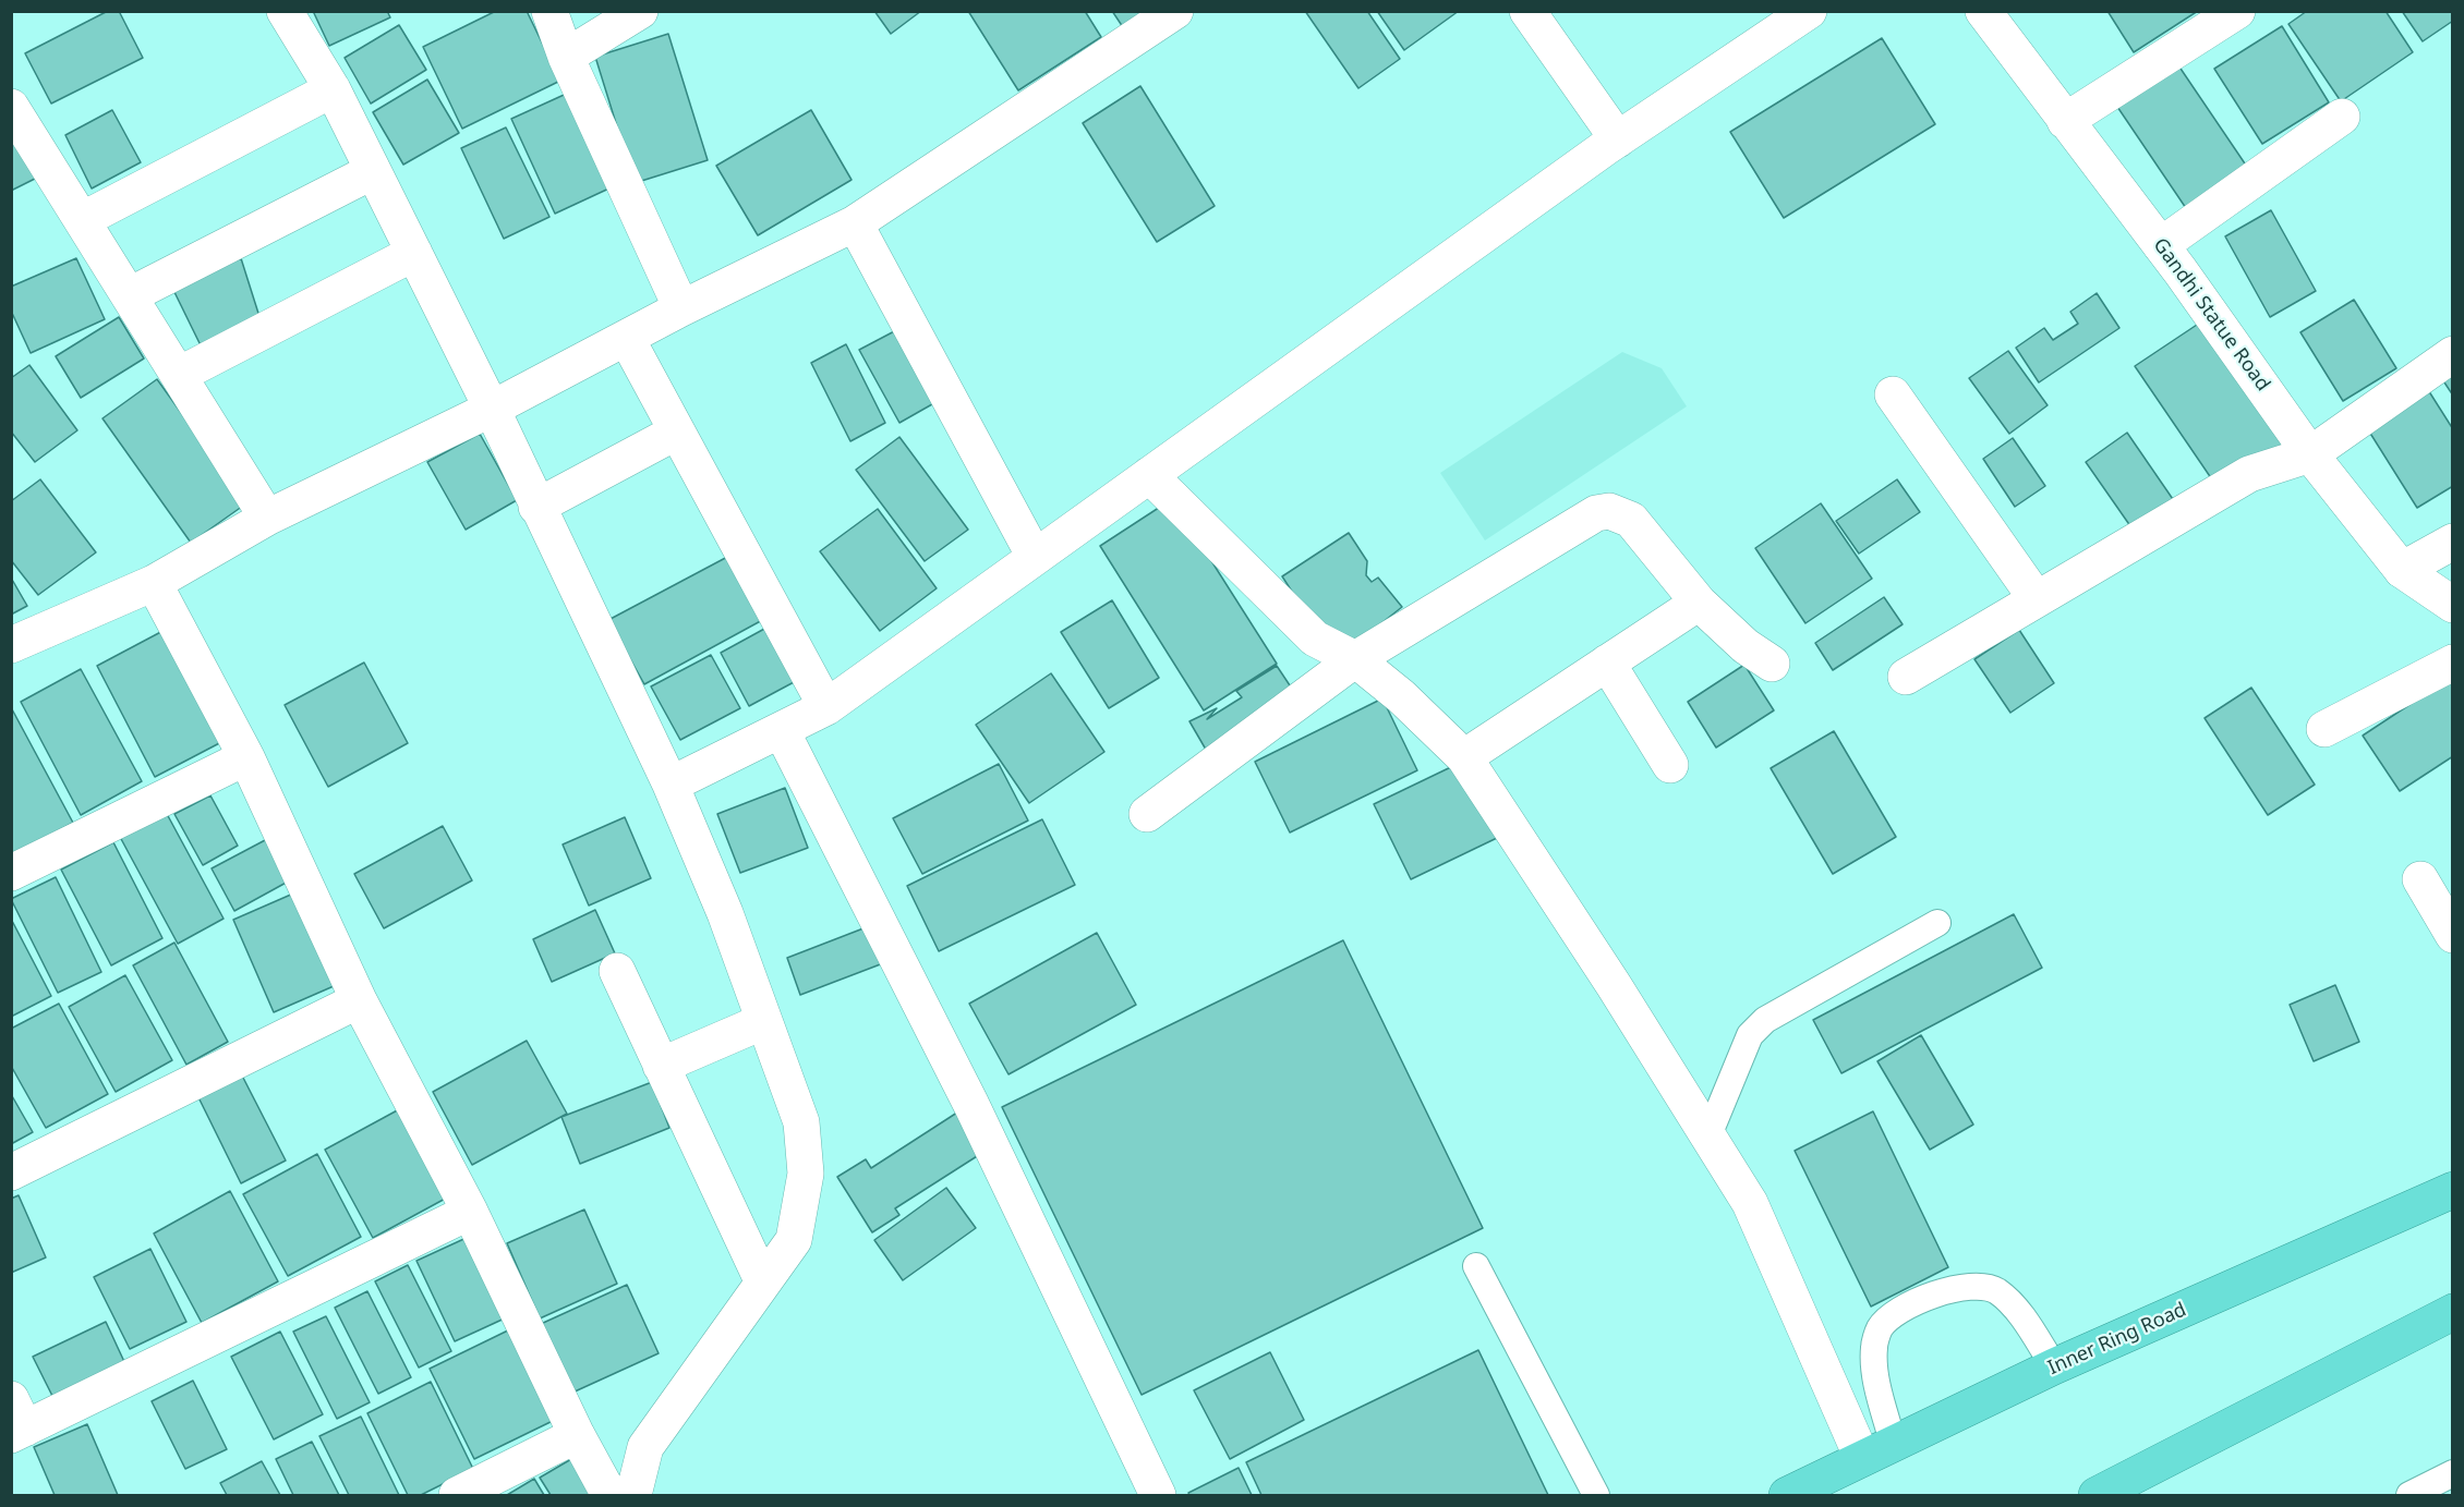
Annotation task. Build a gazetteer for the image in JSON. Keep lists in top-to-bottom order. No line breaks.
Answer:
{"streets":{"highway":["Inner Ring Road"],"street":["Gandhi Statue Road"]}}
